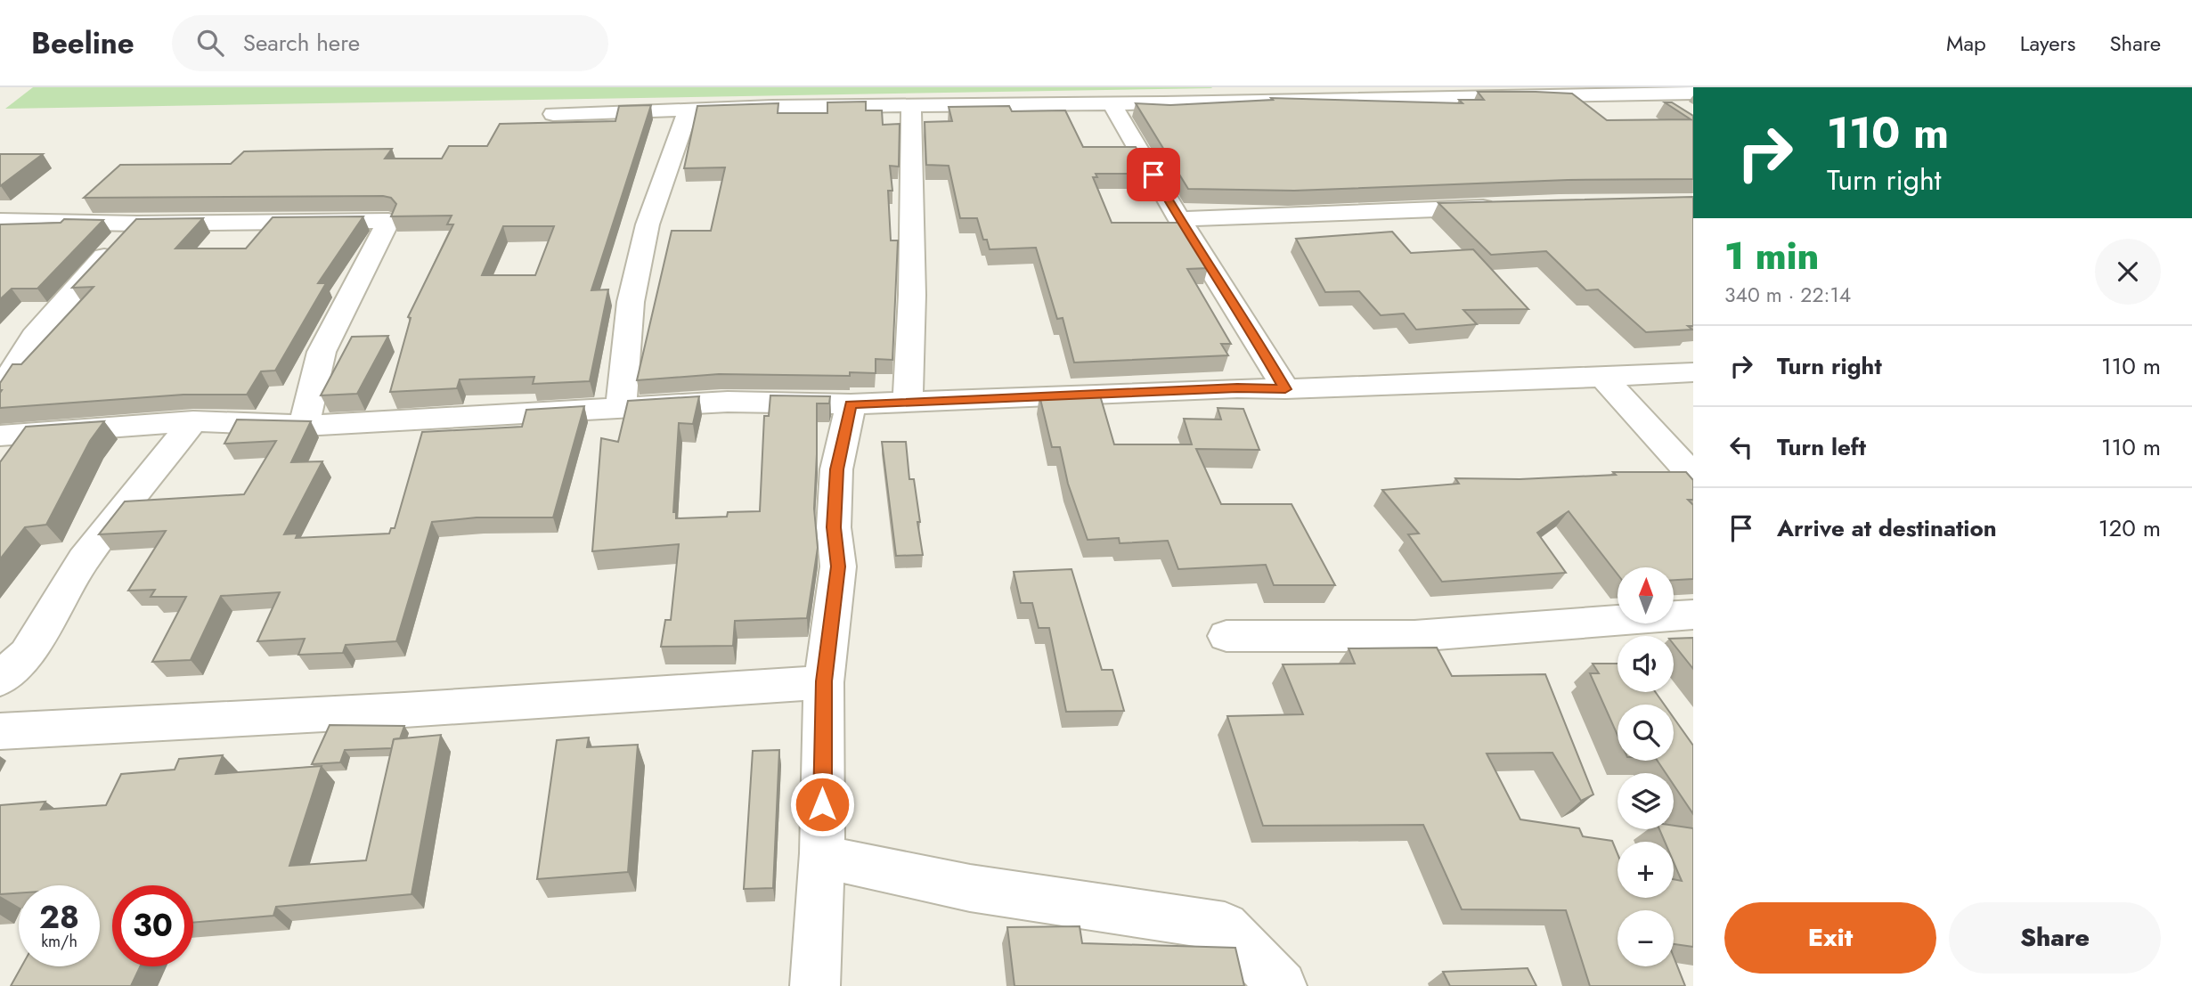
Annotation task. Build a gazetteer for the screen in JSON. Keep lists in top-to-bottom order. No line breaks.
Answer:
{"north":"top","page":{"header":"Beeline","search":"Search here","nav":["Map","Layers","Share"],"turn":["110 m","Turn right"],"heading":["1 min","340 m · 22:14"],"list":[{"name":"Turn right","value":"110 m"},{"name":"Turn left","value":"110 m"},{"name":"Arrive at destination","value":"120 m"}],"map_buttons":["+","−"],"speed":"28 km/h","limit":"30","buttons":["Exit","Share"]}}
